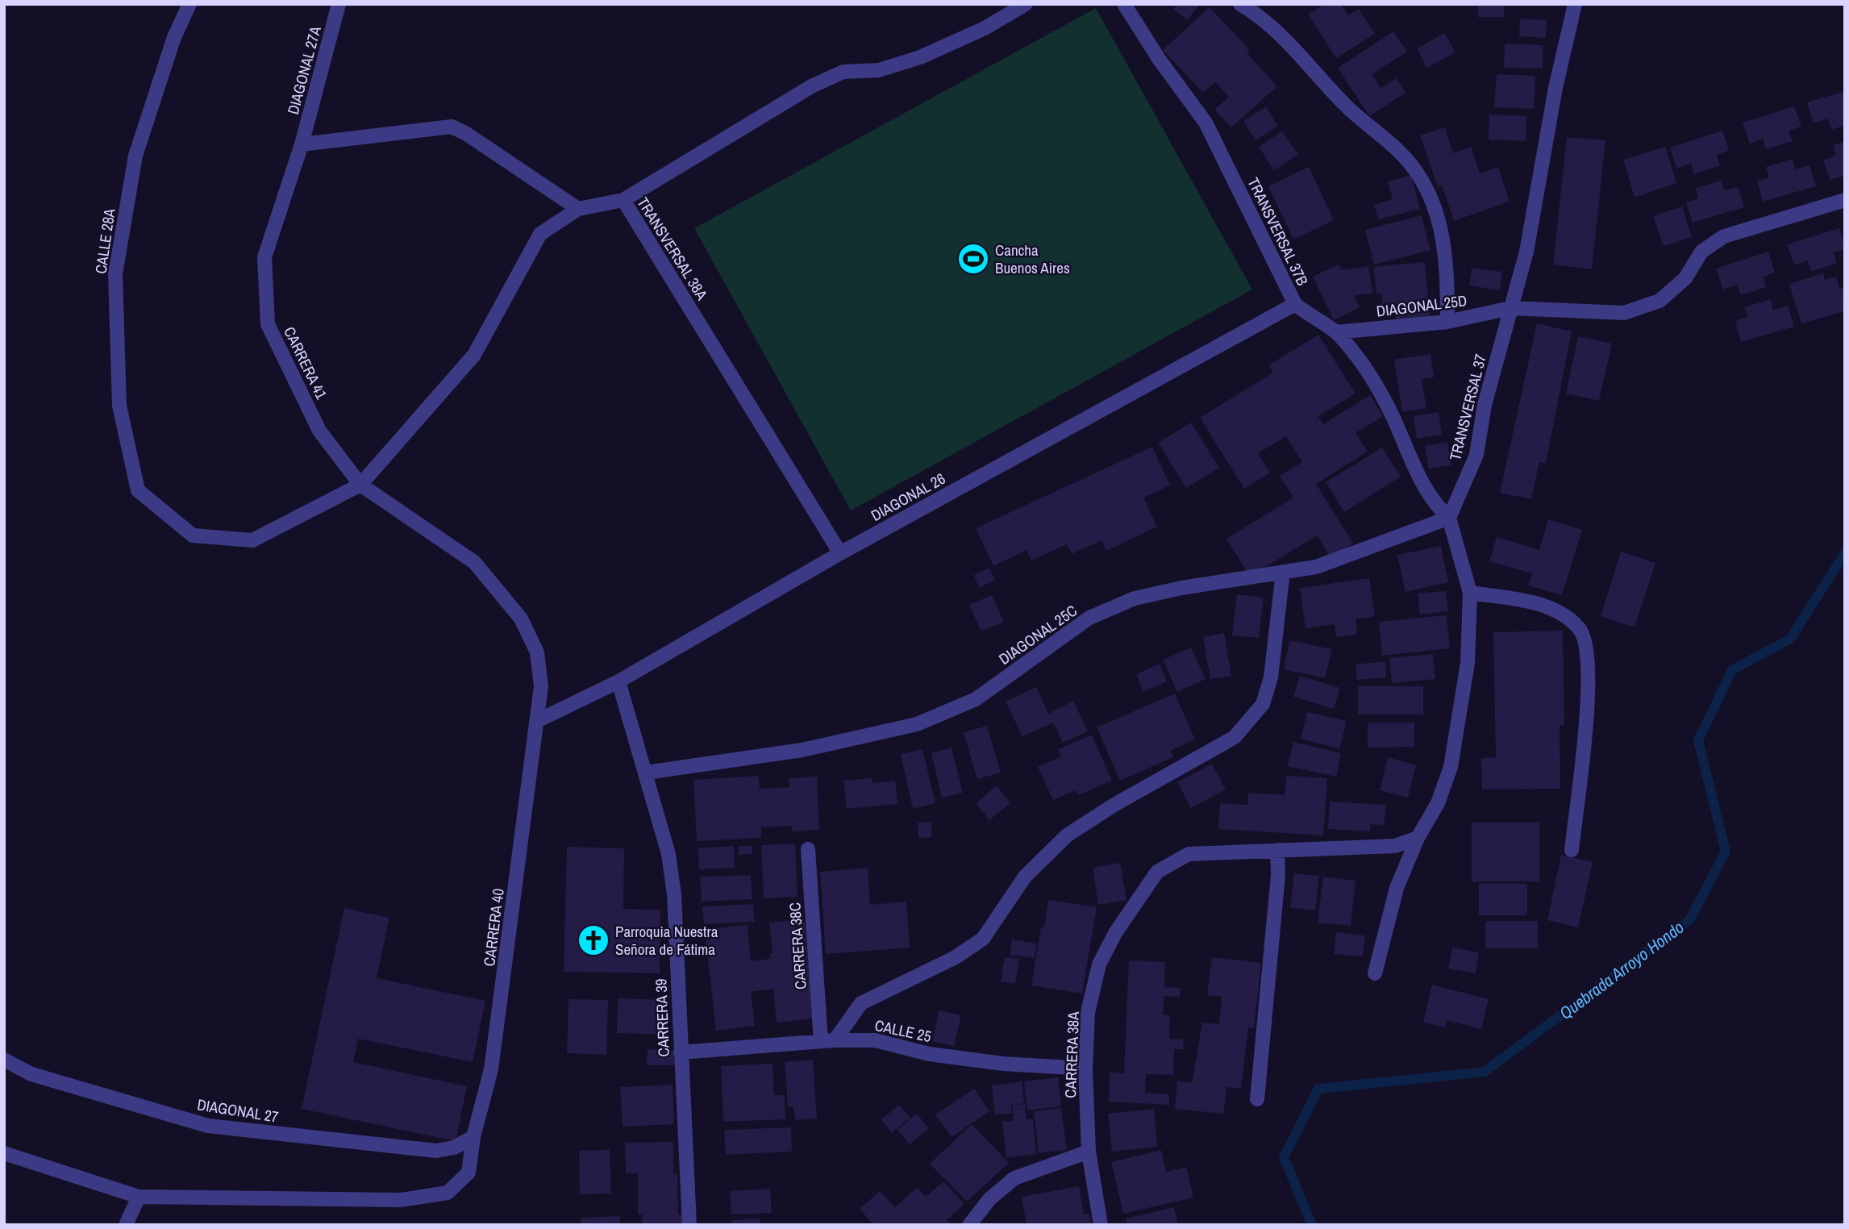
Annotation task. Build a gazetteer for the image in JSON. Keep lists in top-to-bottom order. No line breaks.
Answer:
{"streets":{"street":["DIAGONAL 27A","TRANSVERSAL 37B","CALLE 28A","TRANSVERSAL 38A","DIAGONAL 25D","CARRERA 41","TRANSVERSAL 37","DIAGONAL 26","DIAGONAL 25C","CARRERA 40","CARRERA 38C","CARRERA 39","CALLE 25","CARRERA 38A","DIAGONAL 27"]},"crossings":[["DIAGONAL 27A","CARRERA 41"],["TRANSVERSAL 37B","DIAGONAL 25D"],["TRANSVERSAL 37B","TRANSVERSAL 37"],["TRANSVERSAL 37B","DIAGONAL 26"],["TRANSVERSAL 37B","DIAGONAL 25C"],["CALLE 28A","CARRERA 41"],["TRANSVERSAL 38A","DIAGONAL 26"],["DIAGONAL 25D","TRANSVERSAL 37"],["CARRERA 41","DIAGONAL 26"],["CARRERA 41","CARRERA 40"],["TRANSVERSAL 37","DIAGONAL 25C"],["DIAGONAL 26","CARRERA 40"],["DIAGONAL 26","CARRERA 39"],["DIAGONAL 25C","CARRERA 39"],["CARRERA 40","DIAGONAL 27"],["CARRERA 38C","CALLE 25"],["CARRERA 39","CALLE 25"],["CALLE 25","CARRERA 38A"]],"water":["Quebrada Arroyo Hondo"],"places":{"sports":["Cancha Buenos Aires"],"church":["Parroquia Nuestra Señora de Fátima"]}}
